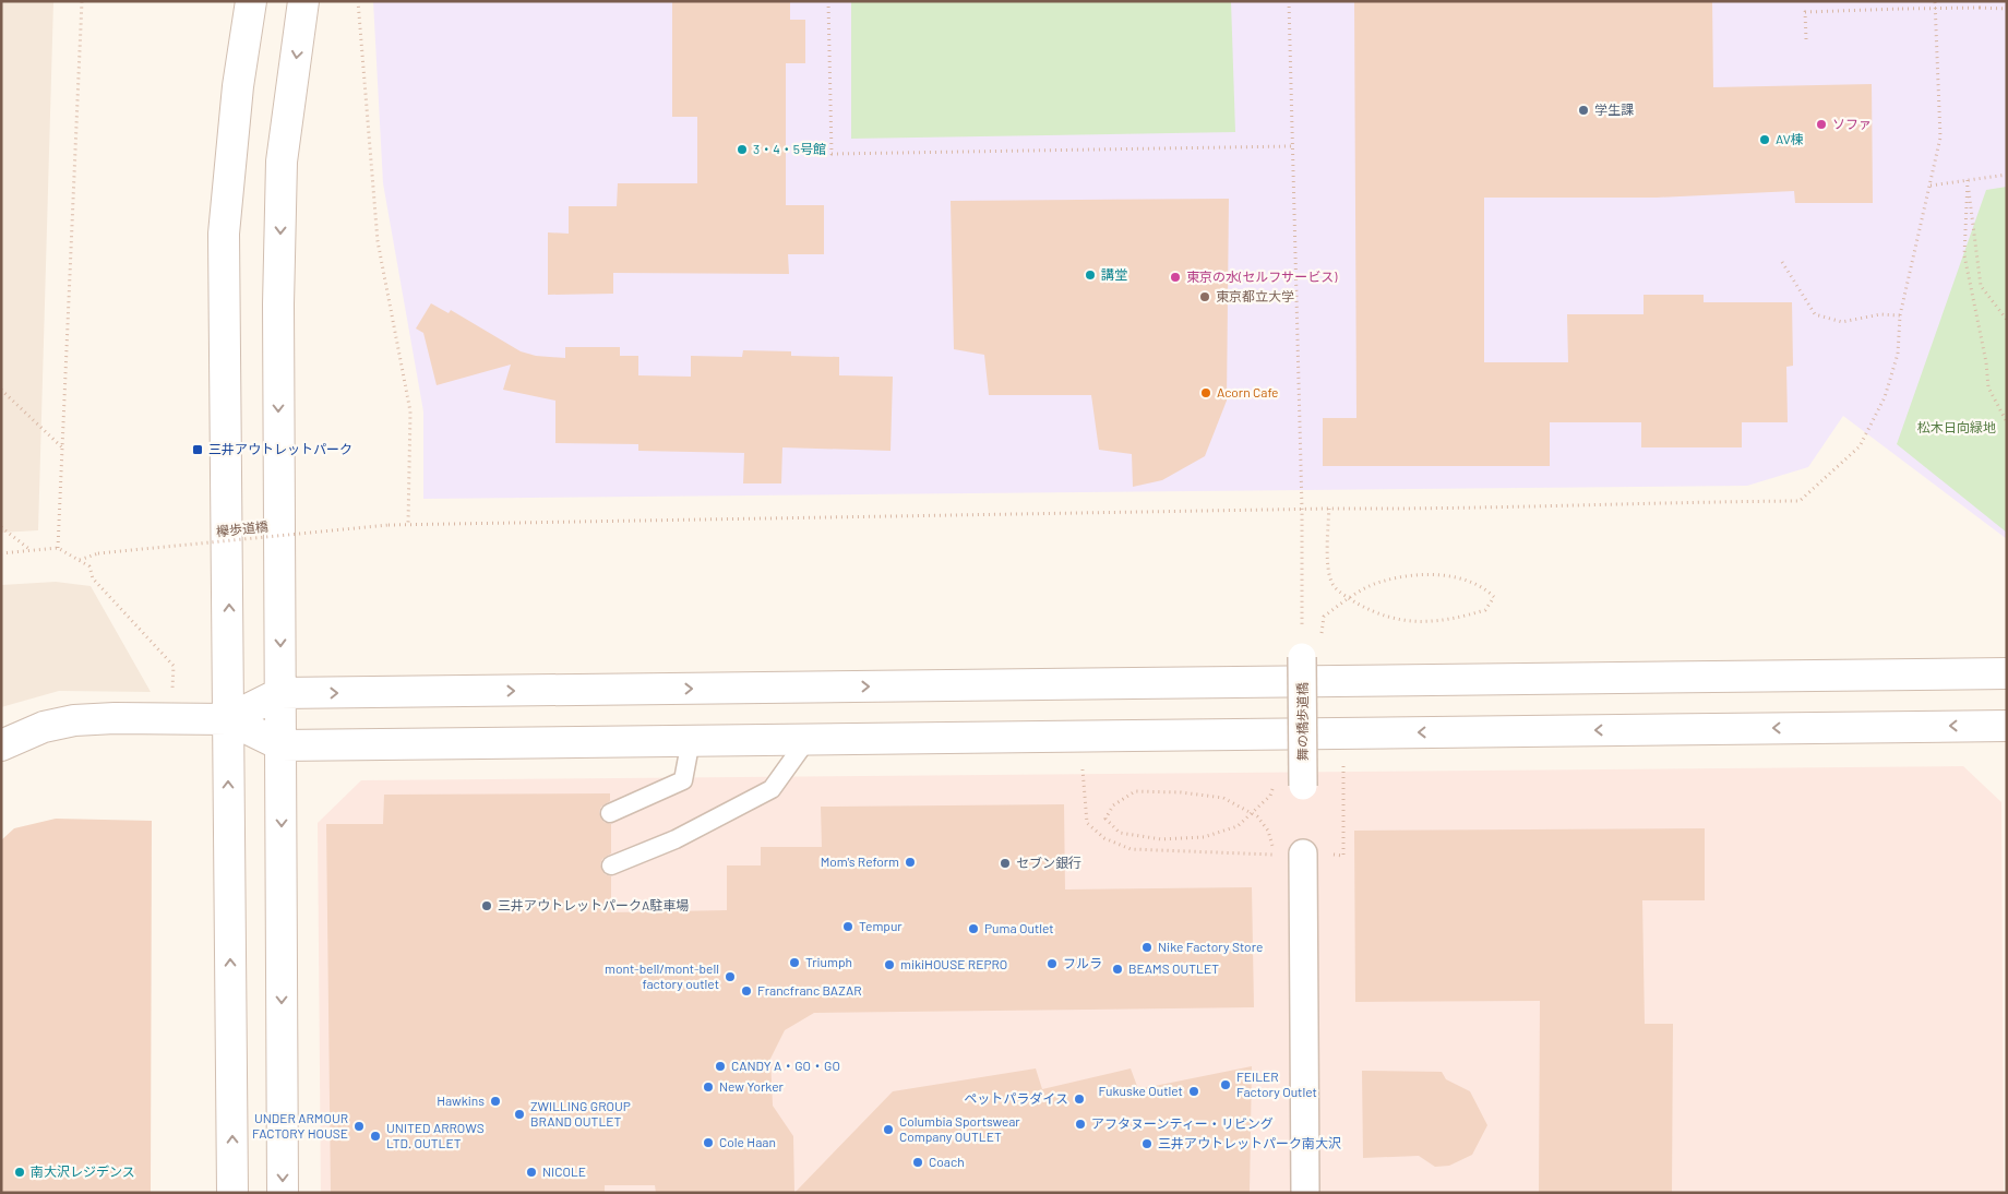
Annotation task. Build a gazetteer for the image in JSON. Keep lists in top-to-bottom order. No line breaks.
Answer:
{"streets":{"street":["舞の橋歩道橋"],"path":["欅歩道橋"]},"parks":["松木日向緑地"],"places":{"other":["学生課","ソファ","AV棟","3・4・5号館","講堂","東京の水(セルフサービス)","東京都立大学","Acorn Cafe","Mom's Reform","セブン銀行","三井アウトレットパークA駐車場","Tempur","Puma Outlet","Nike Factory Store","Triumph","フルラ","mikiHOUSE REPRO","BEAMS OUTLET","mont-bell/mont-bell factory outlet","Francfranc BAZAR","CANDY A・GO・GO","FEILER Factory Outlet","New Yorker","Fukuske Outlet","ペットパラダイス","Hawkins","ZWILLING GROUP BRAND OUTLET","アフタヌーンティー・リビング","UNDER ARMOUR FACTORY HOUSE","Columbia Sportswear Company OUTLET","UNITED ARROWS LTD. OUTLET","Cole Haan","三井アウトレットパーク南大沢","Coach","南大沢レジデンス","NICOLE"],"transit":["三井アウトレットパーク"]}}
